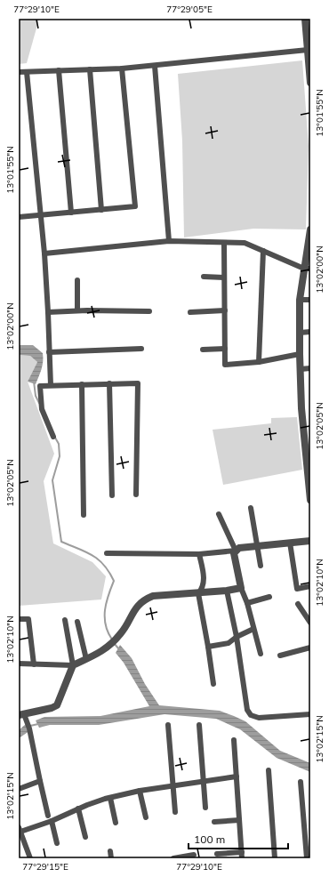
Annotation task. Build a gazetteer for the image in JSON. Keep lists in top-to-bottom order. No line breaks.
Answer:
{"scale_bar":"100 m","coordinates":["77°29'10\"E","77°29'05\"E","13°01'55\"N","13°02'00\"N","13°02'05\"N","13°02'10\"N","13°02'15\"N","77°29'15\"E"]}
